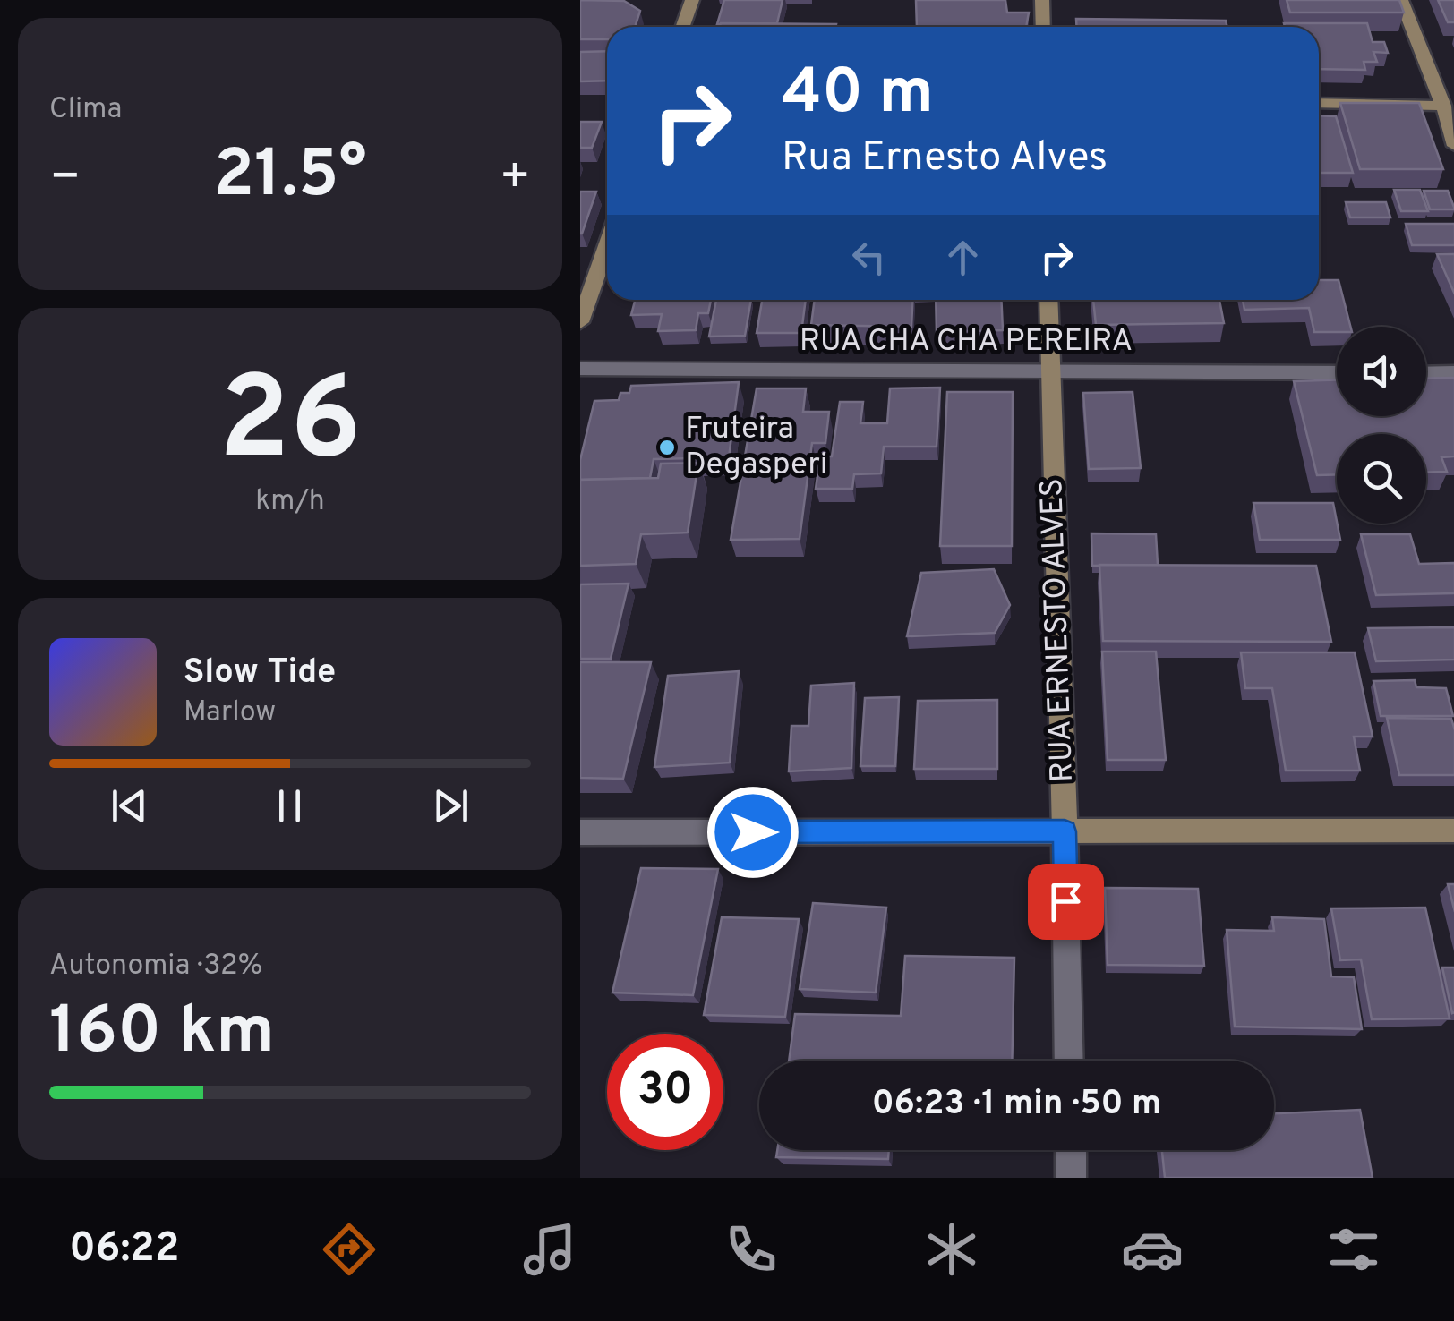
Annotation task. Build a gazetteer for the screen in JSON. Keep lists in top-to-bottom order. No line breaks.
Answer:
{"streets":{"street":["RUA CHA CHA PEREIRA","RUA ERNESTO ALVES"]},"crossings":[["RUA CHA CHA PEREIRA","RUA ERNESTO ALVES"]],"places":["Fruteira Degasperi"],"page":{"tile":["Clima",["26","km/h"],["Autonomia · 32%","160 km"]],"turn":["40 m","Rua Ernesto Alves"],"heat":["−","21.5°","+"],"song":["Slow Tide","Marlow"],"limit":"30","trip":"06:23 · 1 min · 50 m","tabs":"06:22"}}
